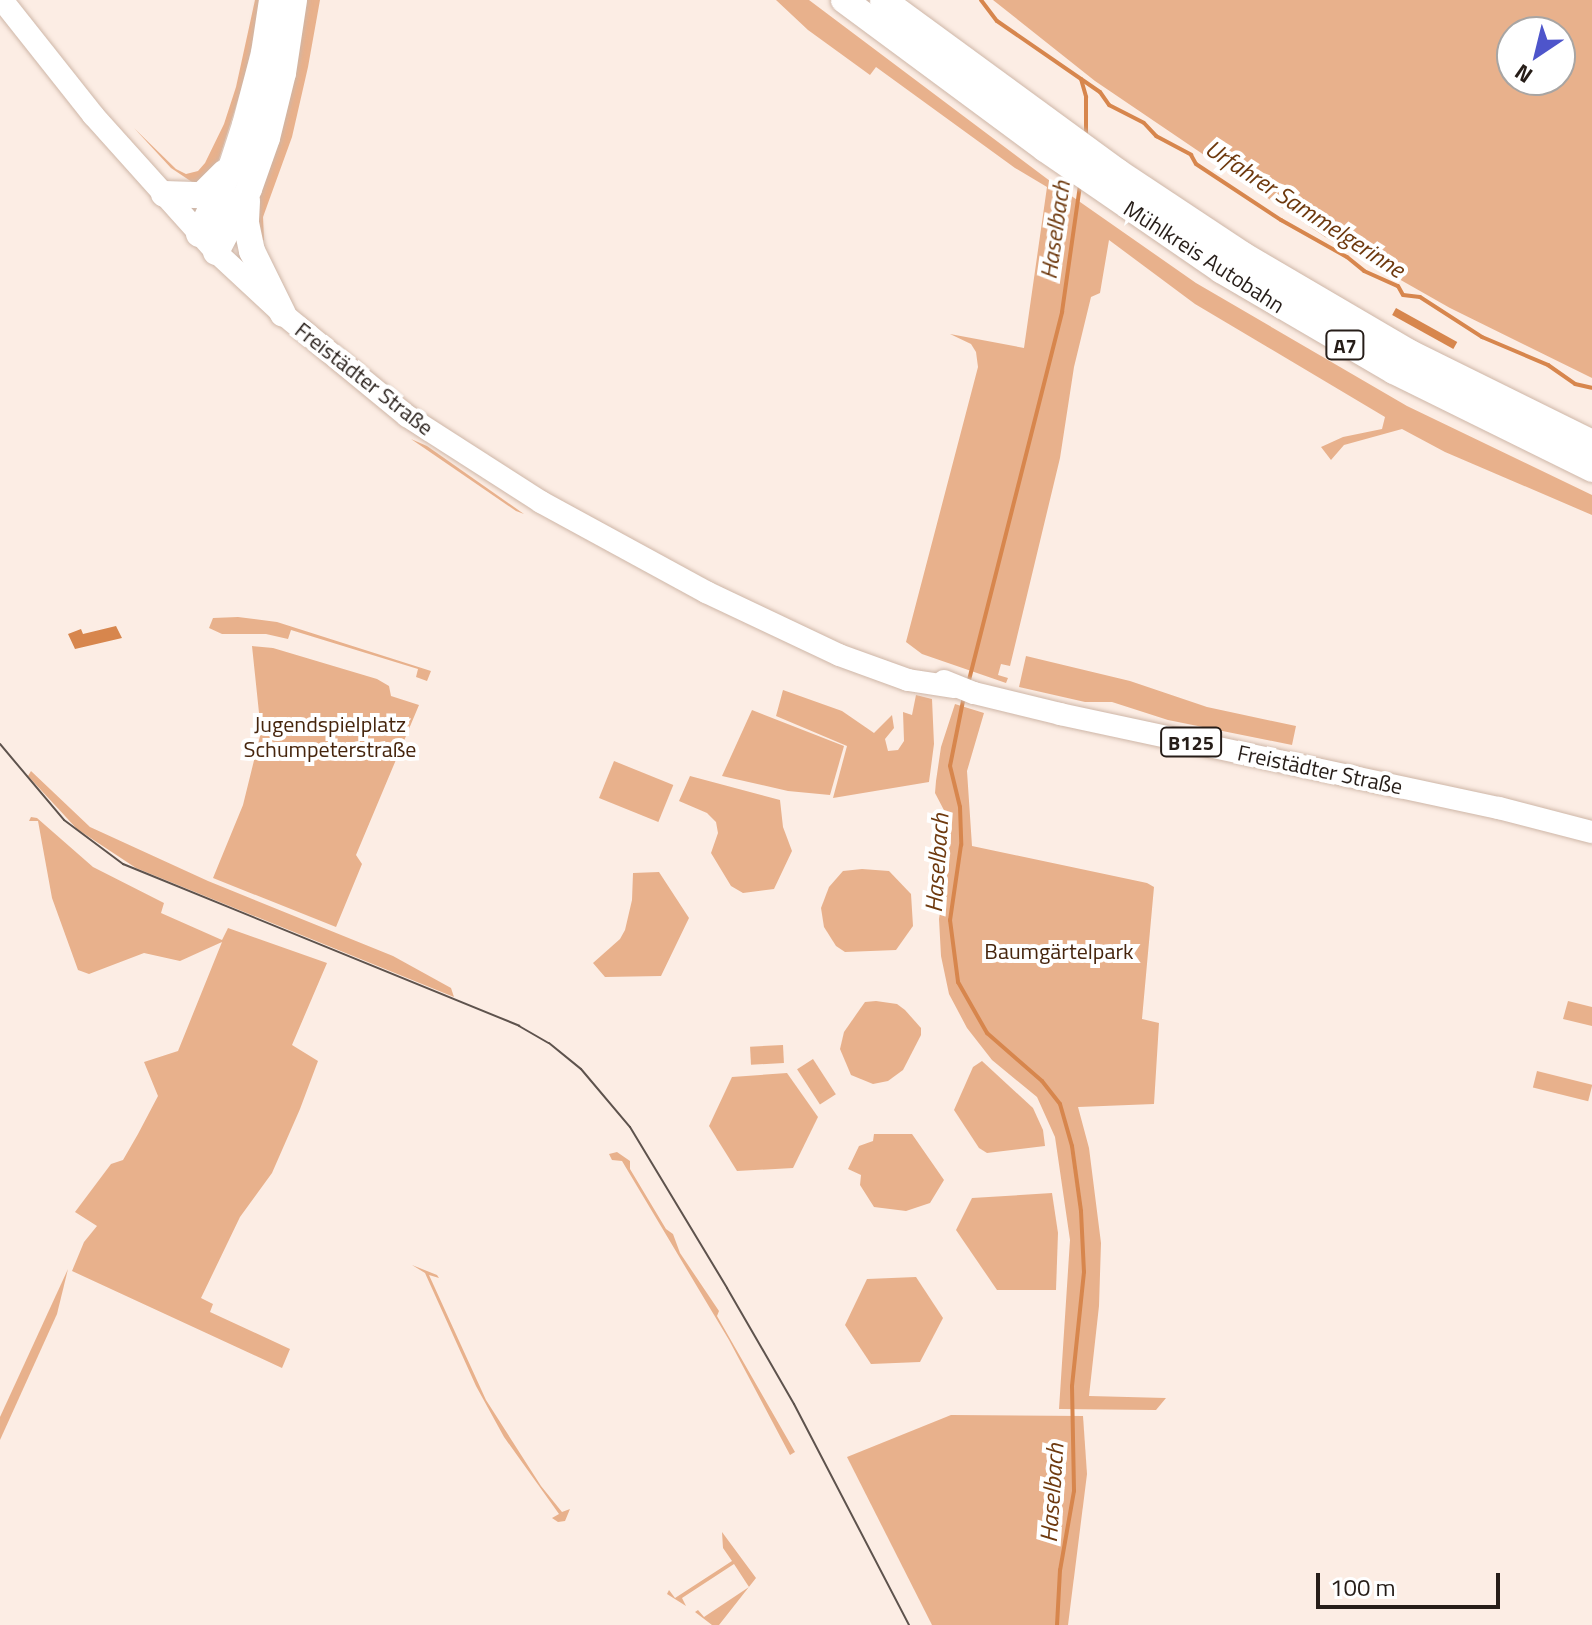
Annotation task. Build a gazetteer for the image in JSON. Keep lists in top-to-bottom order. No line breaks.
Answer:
{"streets":{"highway":["Mühlkreis Autobahn","A7"],"main road":["Freistädter Straße","B125"]},"water":["Urfahrer Sammelgerinne","Haselbach"],"parks":["Jugendspielplatz Schumpeterstraße","Baumgärtelpark"],"scale_bar":"100 m","north":"bottom left"}
